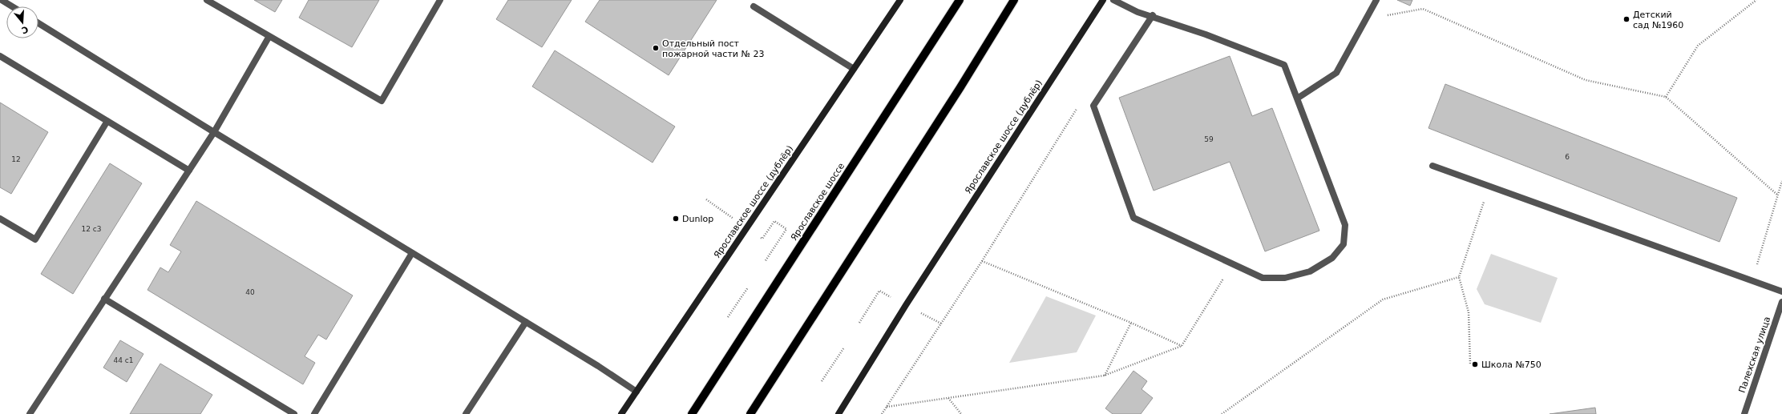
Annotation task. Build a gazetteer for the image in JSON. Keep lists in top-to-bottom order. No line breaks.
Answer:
{"streets":{"main road":["Ярославское шоссе"],"street":["Ярославское шоссе (дублёр)","Палехская улица"]},"places":["Детский сад №1960","Отдельный пост пожарной части № 23","Dunlop","Школа №750"],"house_numbers":["59","6","12","12 с3","40","44 с1"],"north":"bottom"}
